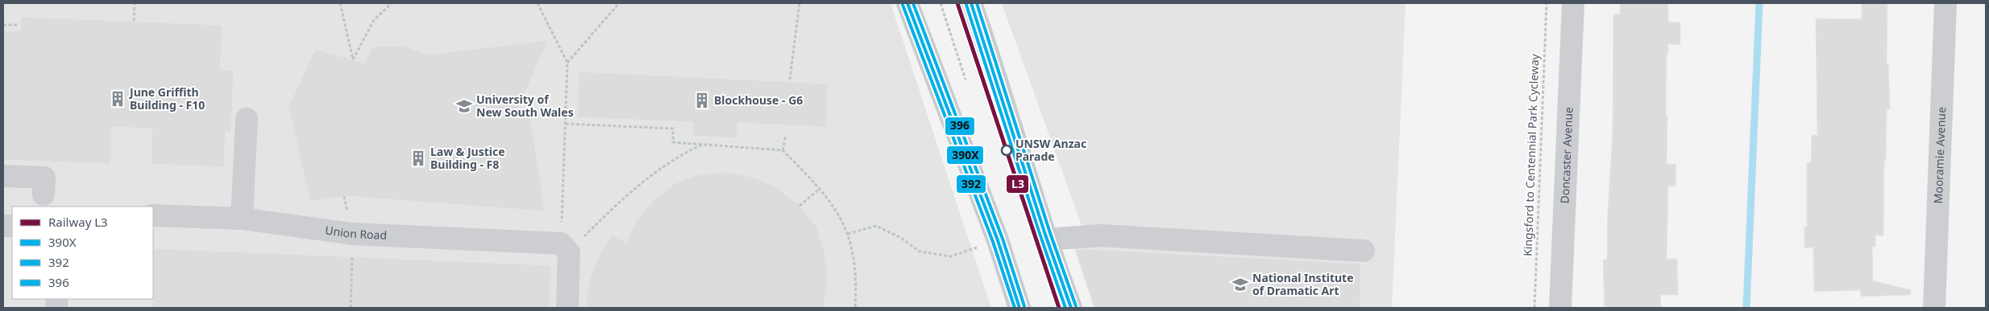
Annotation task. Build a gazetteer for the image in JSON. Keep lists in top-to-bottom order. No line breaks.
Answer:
{"streets":{"street":["Doncaster Avenue","Mooramie Avenue","Union Road"],"path":["Kingsford to Centennial Park Cycleway"]},"places":{"building":["June Griffith Building - F10","Blockhouse - G6","Law & Justice Building - F8"],"school or university":["University of New South Wales","National Institute of Dramatic Art"],"other":["UNSW Anzac Parade"]},"lines":["rail line L3","transit line 390X","transit line 396","transit line 392"],"legend":["Railway L3","390X","392","396"]}
